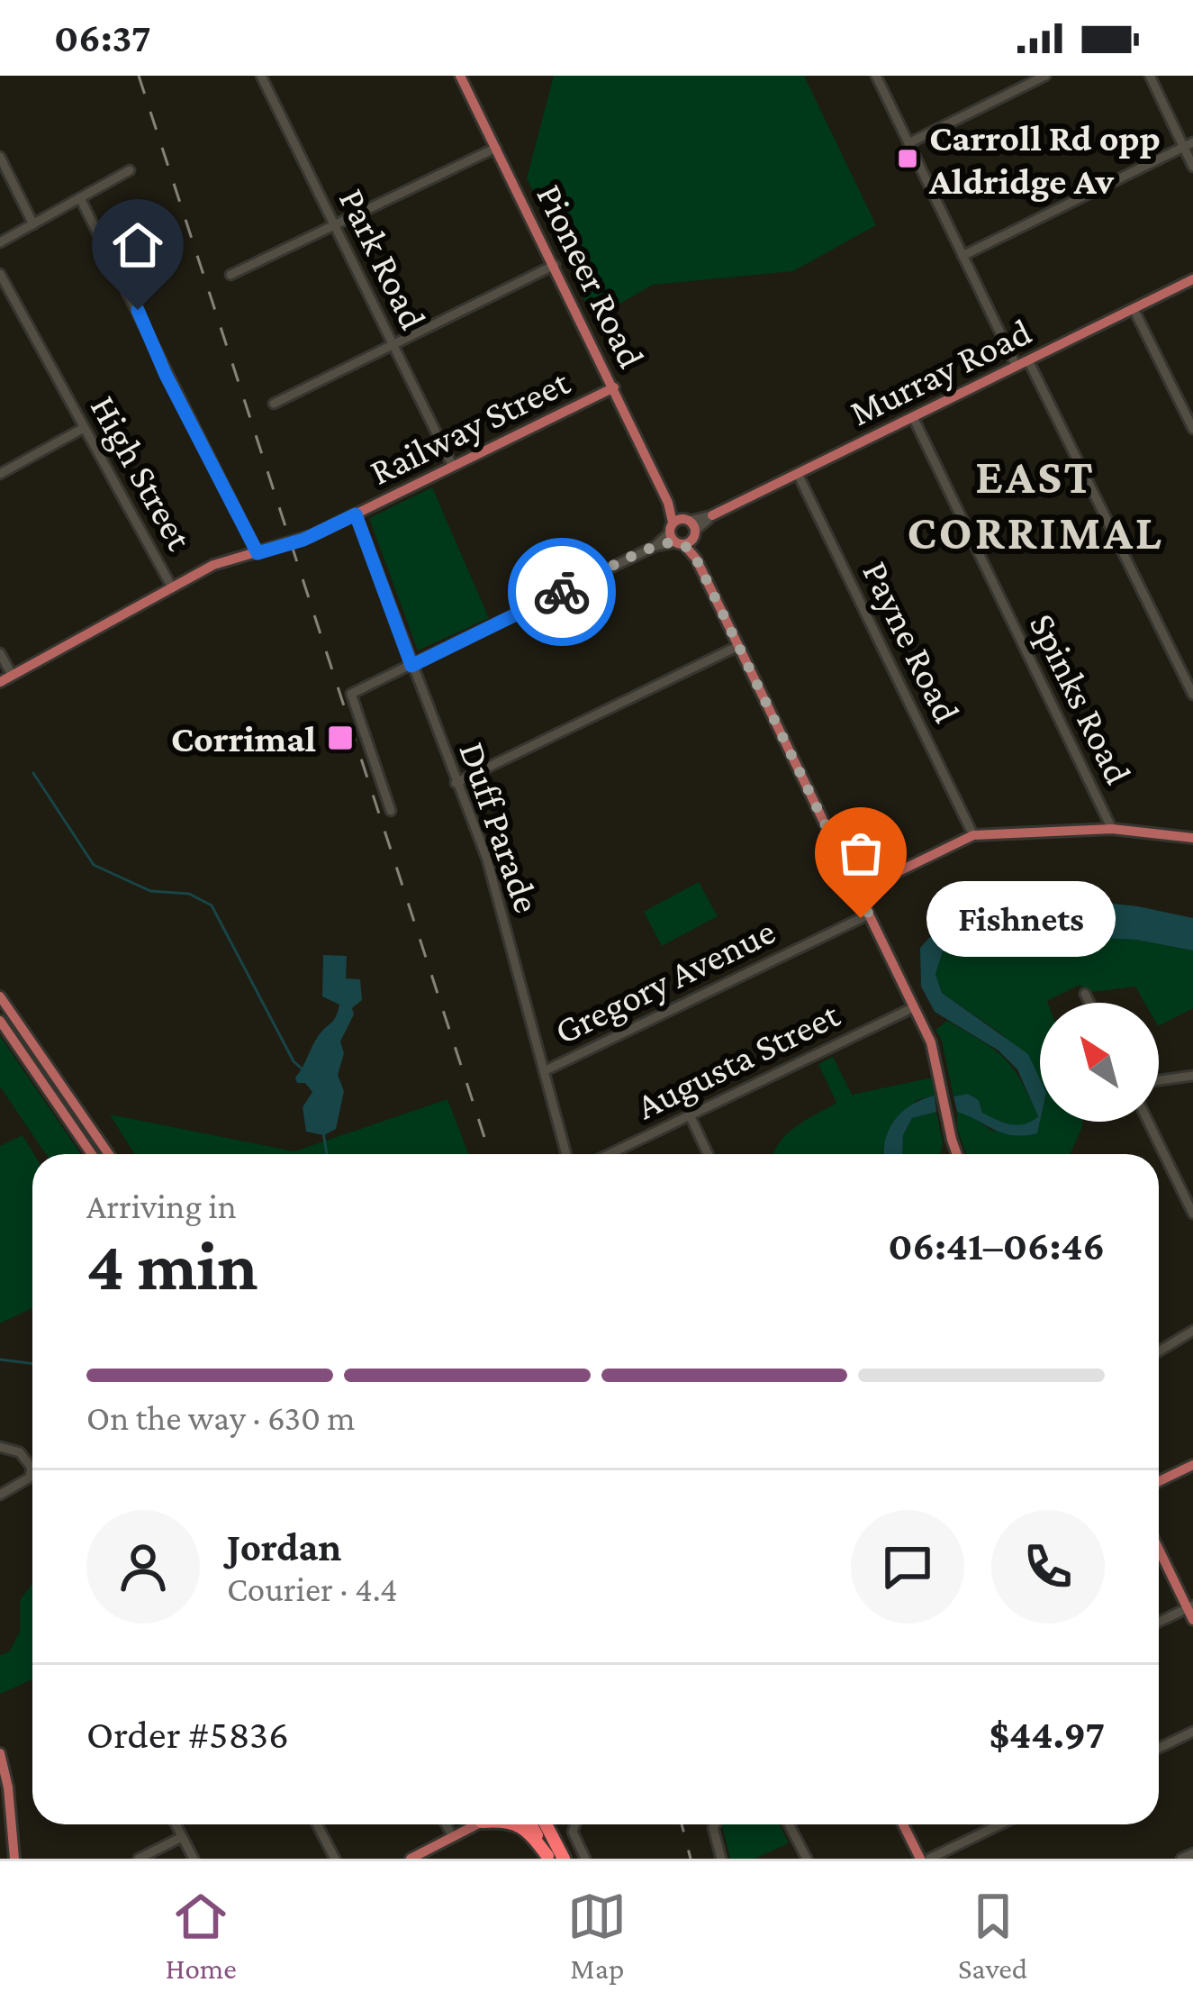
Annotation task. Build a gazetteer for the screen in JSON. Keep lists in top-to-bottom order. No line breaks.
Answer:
{"streets":{"main road":["Pioneer Road","Murray Road","Railway Street"],"street":["Park Road","High Street","Payne Road","Spinks Road","Duff Parade","Gregory Avenue","Augusta Street"]},"crossings":[["Park Road","Railway Street"],["Pioneer Road","Murray Road"],["Pioneer Road","Railway Street"],["Pioneer Road","Gregory Avenue"],["Pioneer Road","Augusta Street"],["Murray Road","Payne Road"],["Murray Road","Spinks Road"],["Murray Road","Duff Parade"],["Railway Street","High Street"],["Railway Street","Duff Parade"],["Duff Parade","Gregory Avenue"]],"districts":["EAST CORRIMAL"],"places":{"transit":["Carroll Rd opp Aldridge Av","Corrimal"],"other":["Fishnets"]},"north":"top left","page":{"status":"06:37","bubble":"Fishnets","heading":["4 min","Arriving in","06:41–06:46"],"panel":["Jordan","Courier · 4.4","Order #5836","$44.97"],"bar":"On the way · 630 m","tabs":["Home","Map","Saved"]}}
